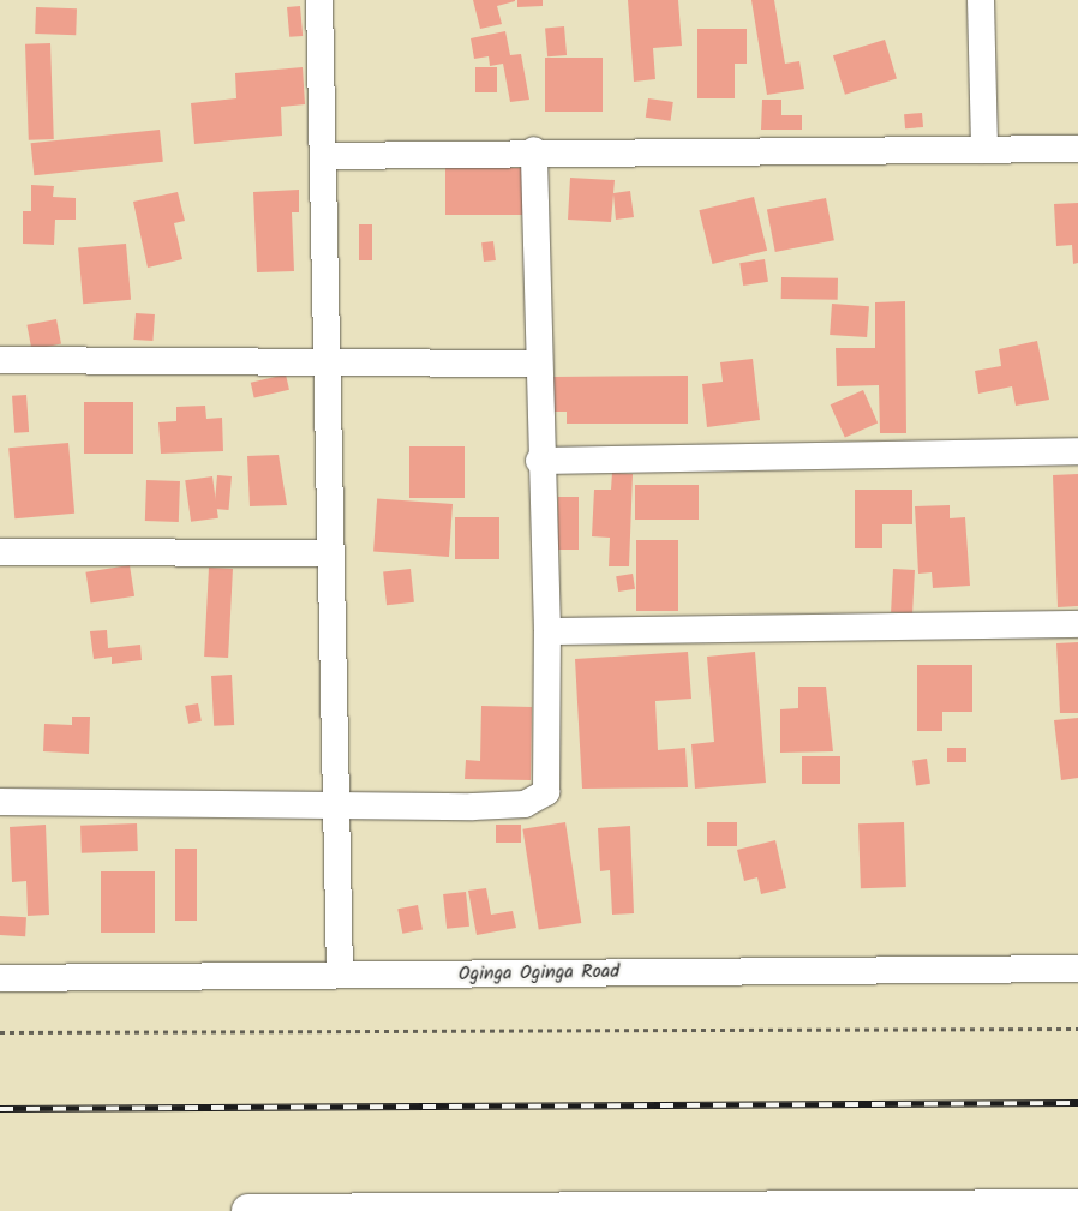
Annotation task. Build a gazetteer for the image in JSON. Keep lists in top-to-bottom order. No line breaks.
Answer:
{"streets":{"street":["Oginga Oginga Road"]}}
